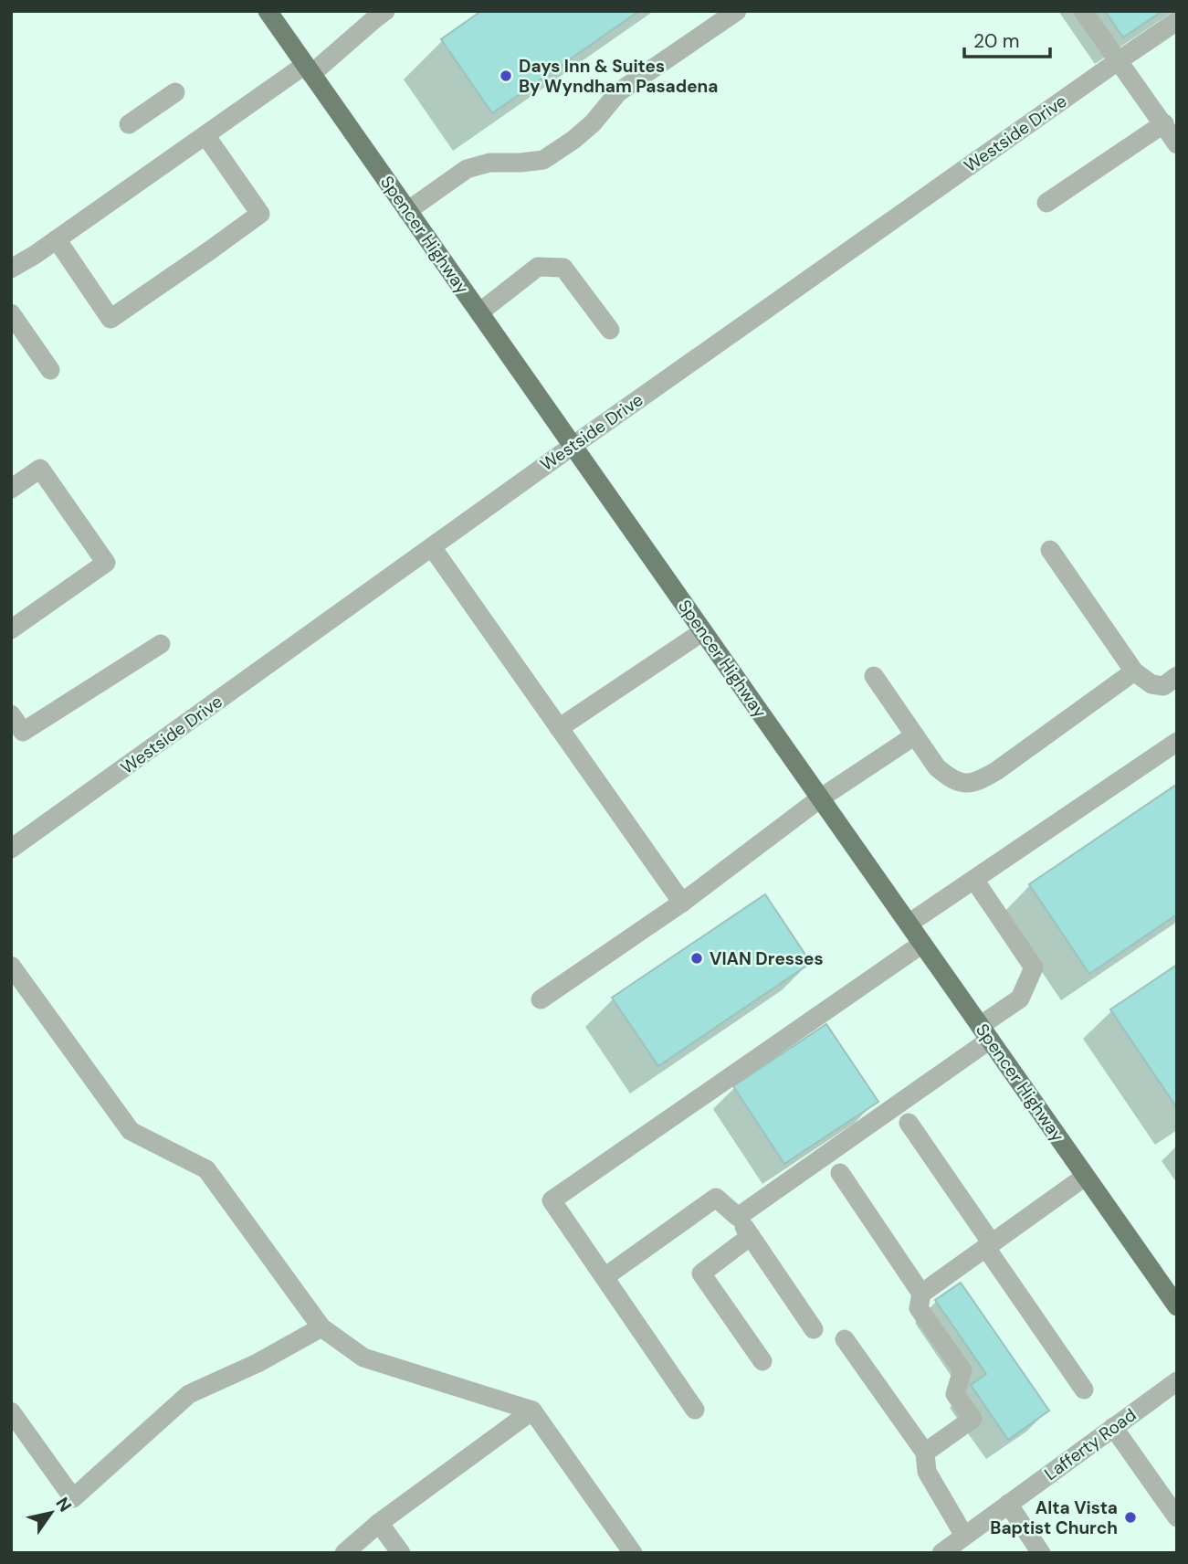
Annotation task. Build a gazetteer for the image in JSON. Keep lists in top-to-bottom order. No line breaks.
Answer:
{"streets":{"main road":["Spencer Highway"],"street":["Westside Drive","Lafferty Road"]},"crossings":[["Westside Drive","Spencer Highway"]],"places":["Days Inn & Suites By Wyndham Pasadena","VIAN Dresses","Alta Vista Baptist Church"],"scale_bar":"20 m","north":"top right"}
